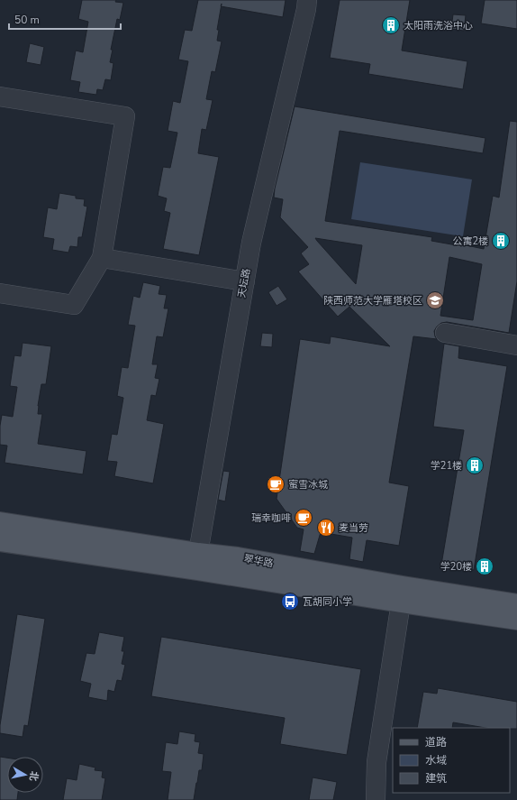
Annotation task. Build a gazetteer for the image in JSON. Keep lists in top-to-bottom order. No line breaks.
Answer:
{"streets":{"main road":["翠华路"],"street":["天坛路"]},"crossings":[["天坛路","翠华路"]],"places":{"building":["太阳雨洗浴中心","公寓2楼","学21楼","学20楼"],"school or university":["陕西师范大学雁塔校区"],"cafe":["蜜雪冰城","瑞幸咖啡"],"restaurant":["麦当劳"],"bus stop":["瓦胡同小学"]},"legend":["道路","水域","建筑"],"scale_bar":"50 m","north":"right"}
